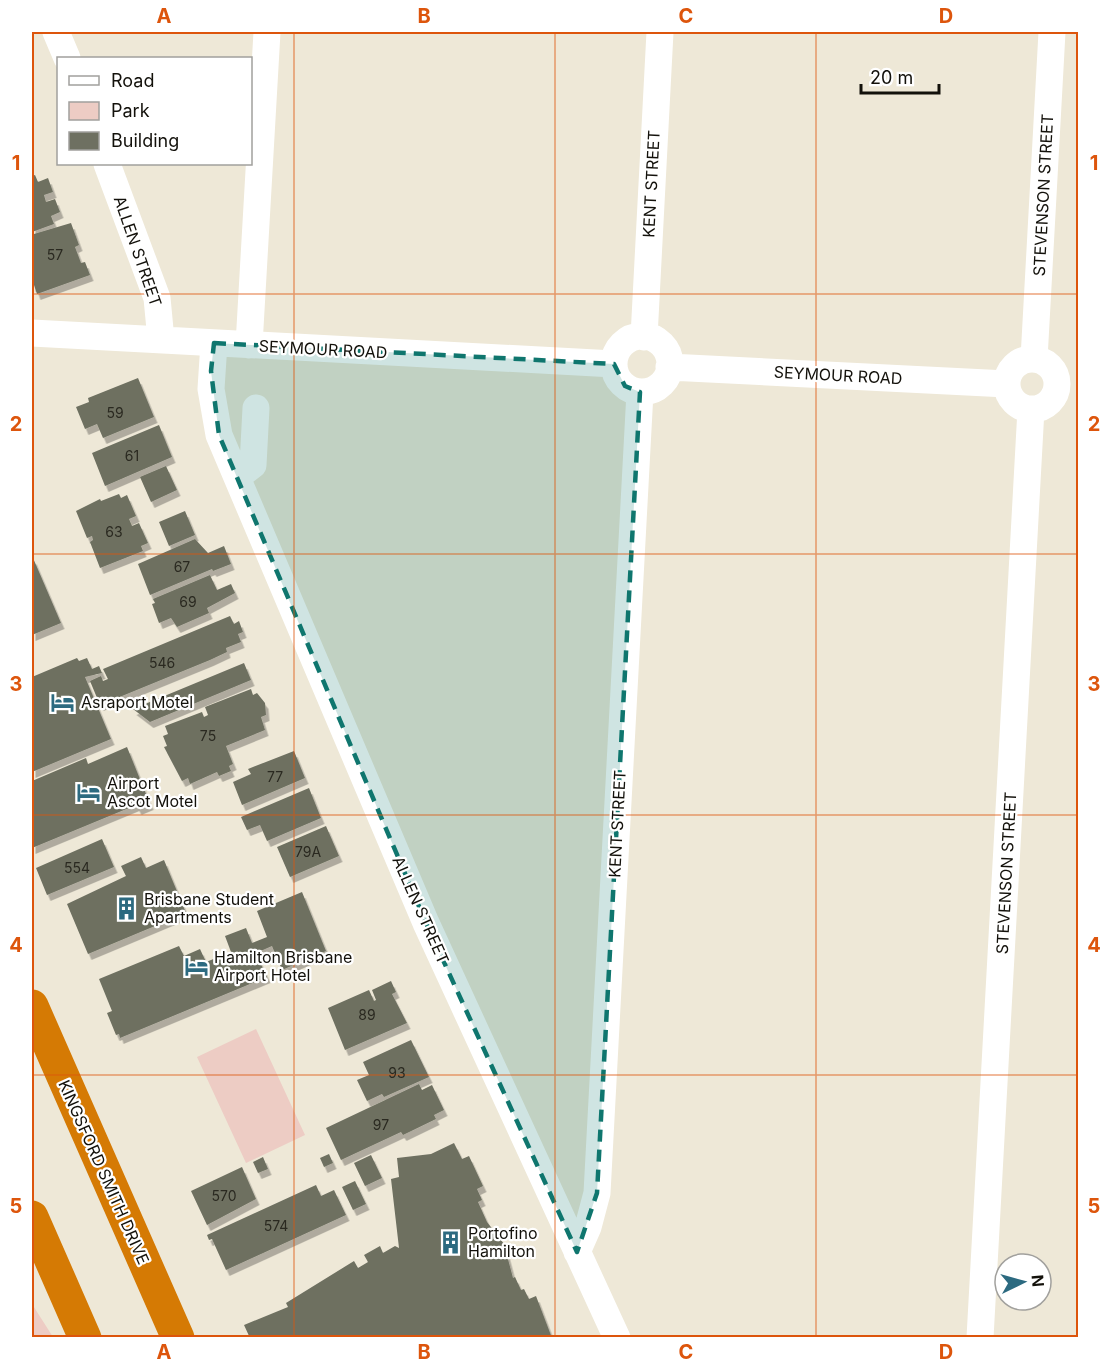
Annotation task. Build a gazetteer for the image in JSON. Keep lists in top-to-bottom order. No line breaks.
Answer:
{"streets":{"highway":["KINGSFORD SMITH DRIVE"],"street":["KENT STREET","STEVENSON STREET","ALLEN STREET","SEYMOUR ROAD"]},"crossings":[["KENT STREET","ALLEN STREET"],["KENT STREET","SEYMOUR ROAD"],["STEVENSON STREET","SEYMOUR ROAD"],["ALLEN STREET","SEYMOUR ROAD"]],"places":{"hotel":["Asraport Motel","Airport Ascot Motel","Hamilton Brisbane Airport Hotel"],"building":["Brisbane Student Apartments","Portofino Hamilton"]},"house_numbers":["57","59","61","63","67","69","546","75","77","79A","554","89","93","97","570","574"],"legend":["Road","Park","Building"],"scale_bar":"20 m","north":"right","grid":{"columns":["A","B","C","D"],"rows":["1","2","3","4","5"]}}
